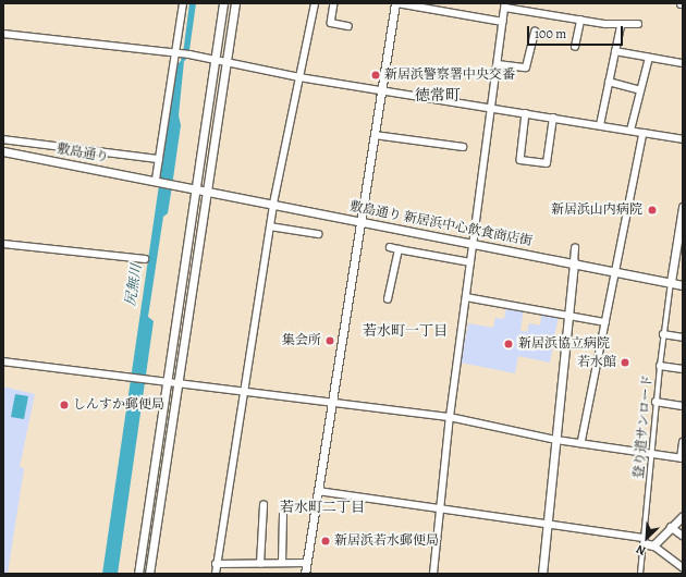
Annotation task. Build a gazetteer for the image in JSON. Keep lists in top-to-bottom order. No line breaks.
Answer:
{"streets":{"street":["敷島通り","敷島通り 新居浜中心飲食商店街","登り道サンロード"]},"crossings":[["敷島通り 新居浜中心飲食商店街","登り道サンロード"]],"districts":["徳常町","若水町一丁目","若水町二丁目"],"water":["尻無川"],"places":["新居浜警察署中央交番","新居浜山内病院","集会所","新居浜協立病院","若水館","しんすか郵便局","新居浜若水郵便局"],"scale_bar":"100 m","north":"bottom left"}
